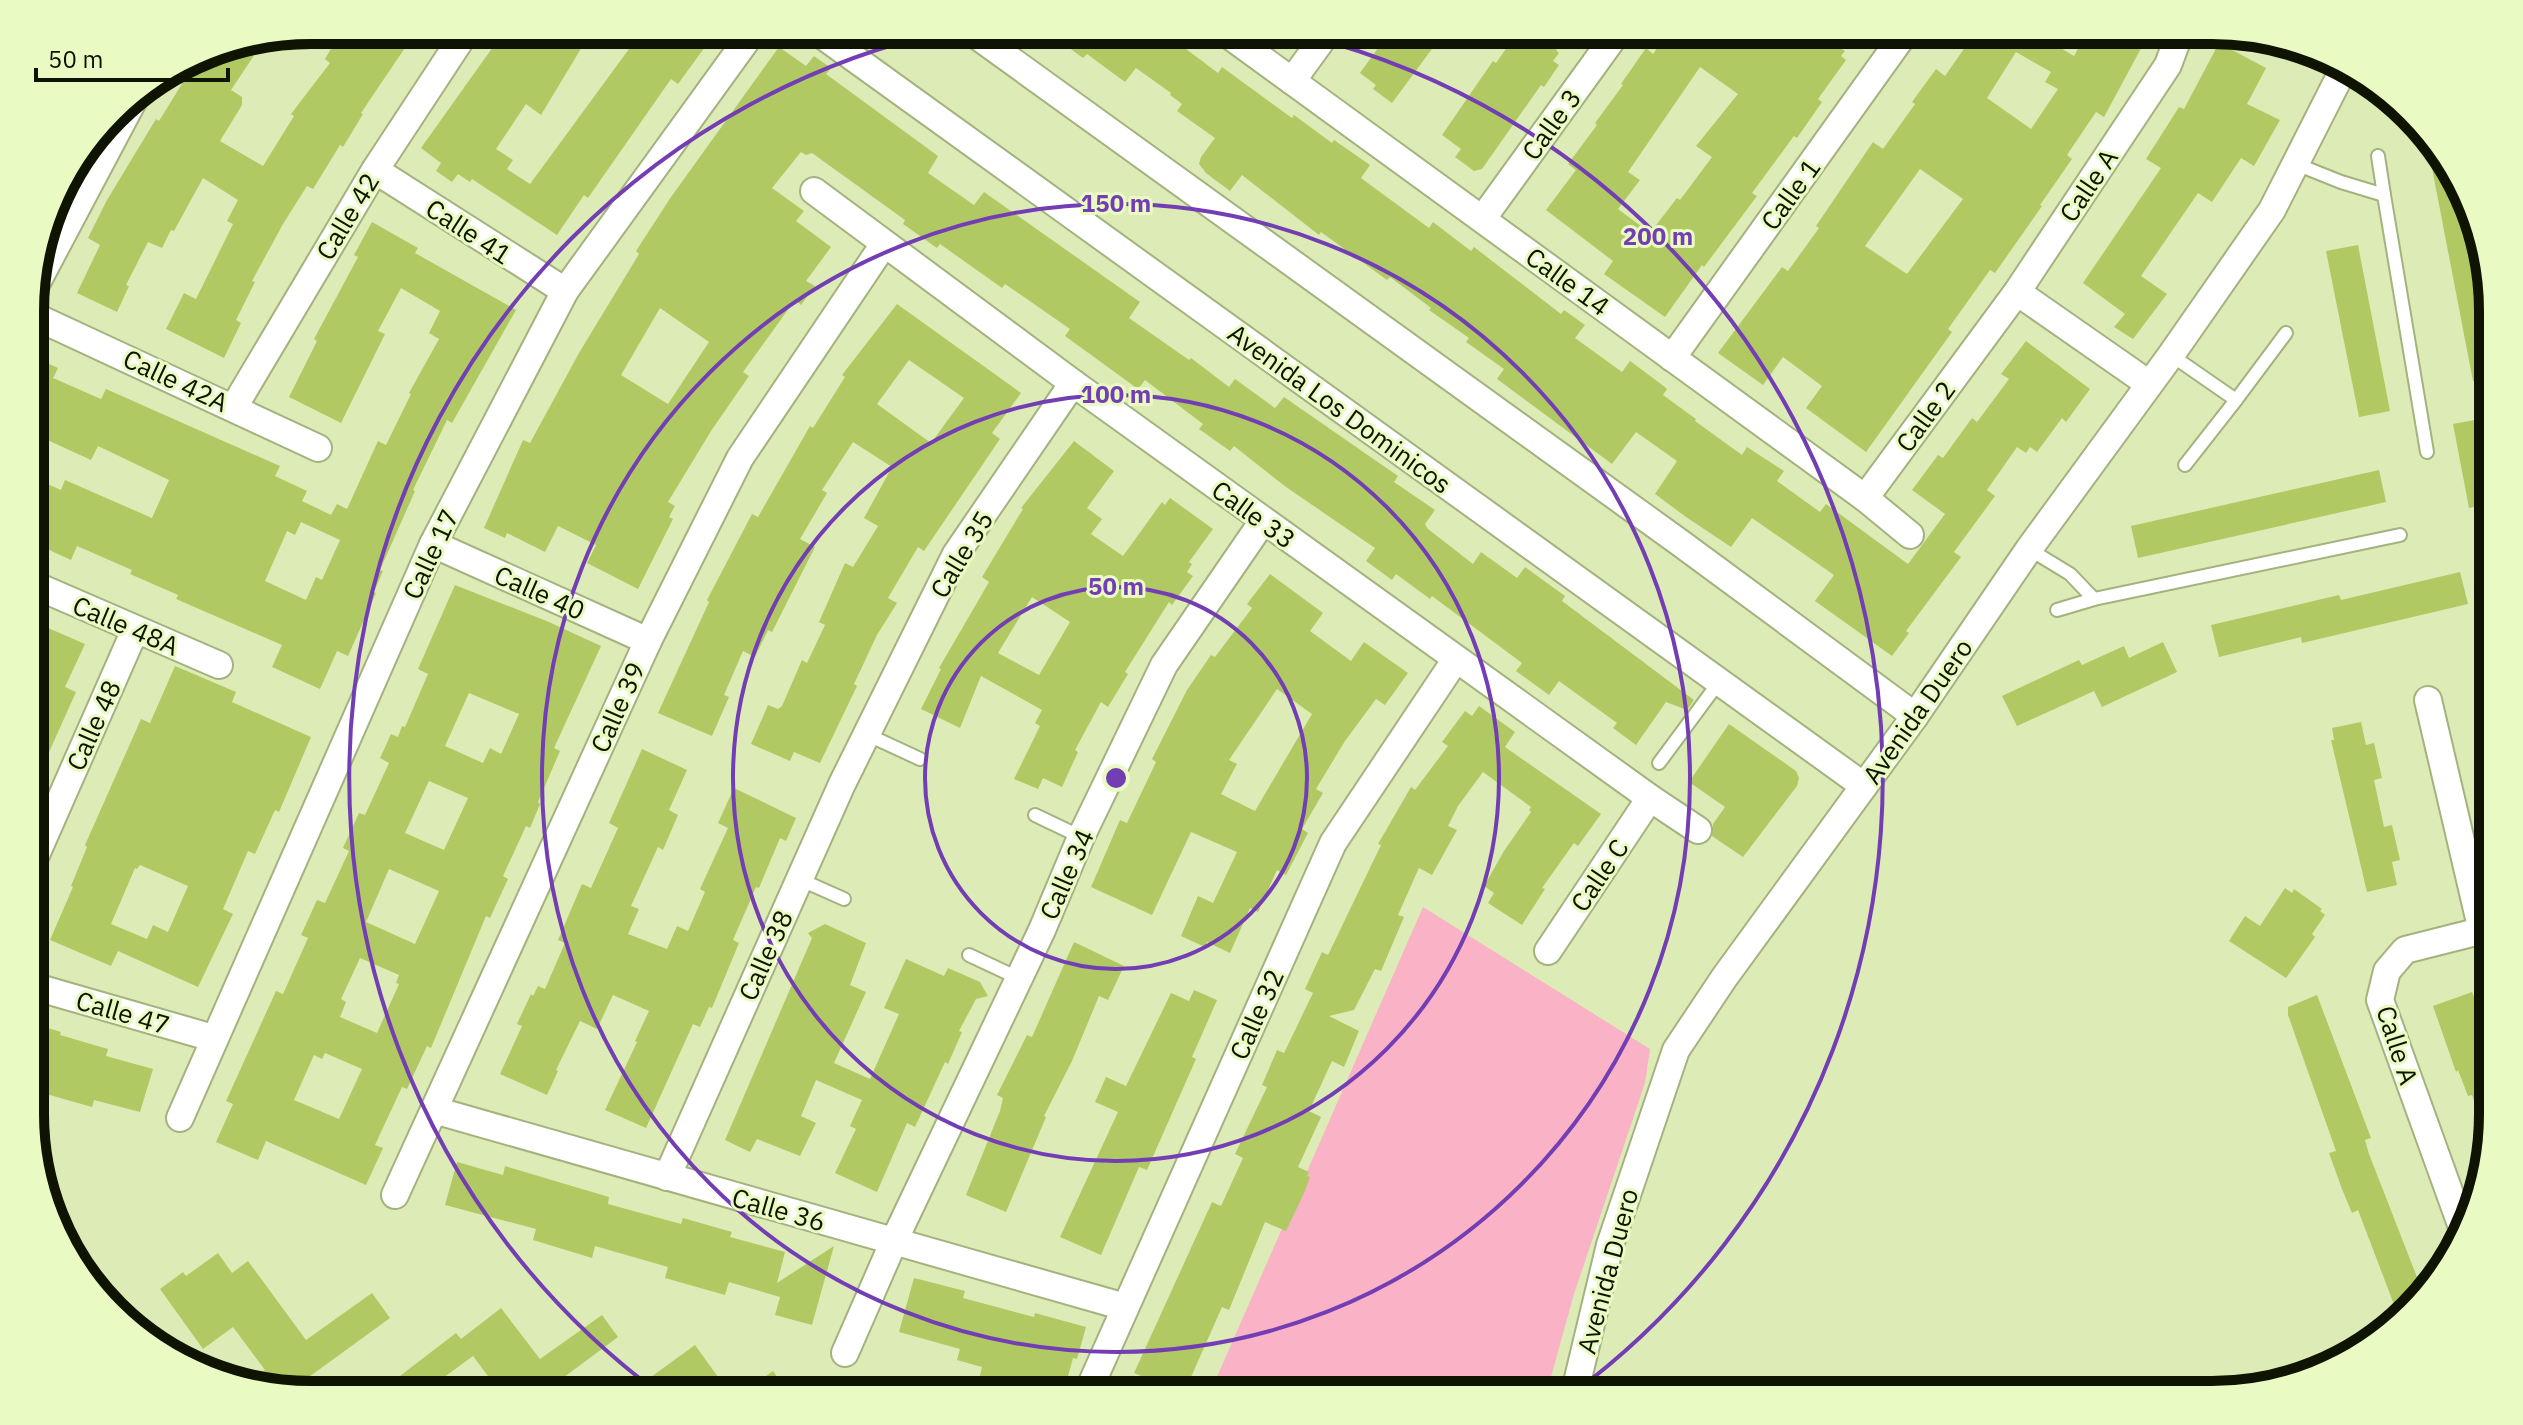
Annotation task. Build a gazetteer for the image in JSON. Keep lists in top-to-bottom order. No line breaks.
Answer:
{"streets":{"street":["Calle 3","Calle A","Calle 1","Calle 42","Calle 41","Calle 14","Calle 42A","Avenida Los Dominicos","Calle 2","Calle 33","Calle 17","Calle 35","Calle 40","Calle 48A","Calle 39","Avenida Duero","Calle 48","Calle 34","Calle C","Calle 38","Calle 47","Calle 32","Calle 36"]},"crossings":[["Calle 3","Calle 14"],["Calle A","Calle 2"],["Calle 1","Calle 14"],["Calle 42","Calle 41"],["Calle 42","Calle 42A"],["Calle 41","Calle 17"],["Calle 14","Calle 2"],["Avenida Los Dominicos","Avenida Duero"],["Calle 33","Calle 35"],["Calle 33","Calle 39"],["Calle 33","Calle 34"],["Calle 33","Calle C"],["Calle 33","Calle 32"],["Calle 17","Calle 40"],["Calle 17","Calle 47"],["Calle 35","Calle 38"],["Calle 40","Calle 39"],["Calle 48A","Calle 48"],["Calle 39","Calle 36"],["Calle 34","Calle 36"],["Calle 38","Calle 36"],["Calle 32","Calle 36"]],"scale_bar":"50 m","rings":["150 m","200 m","100 m","50 m"]}
